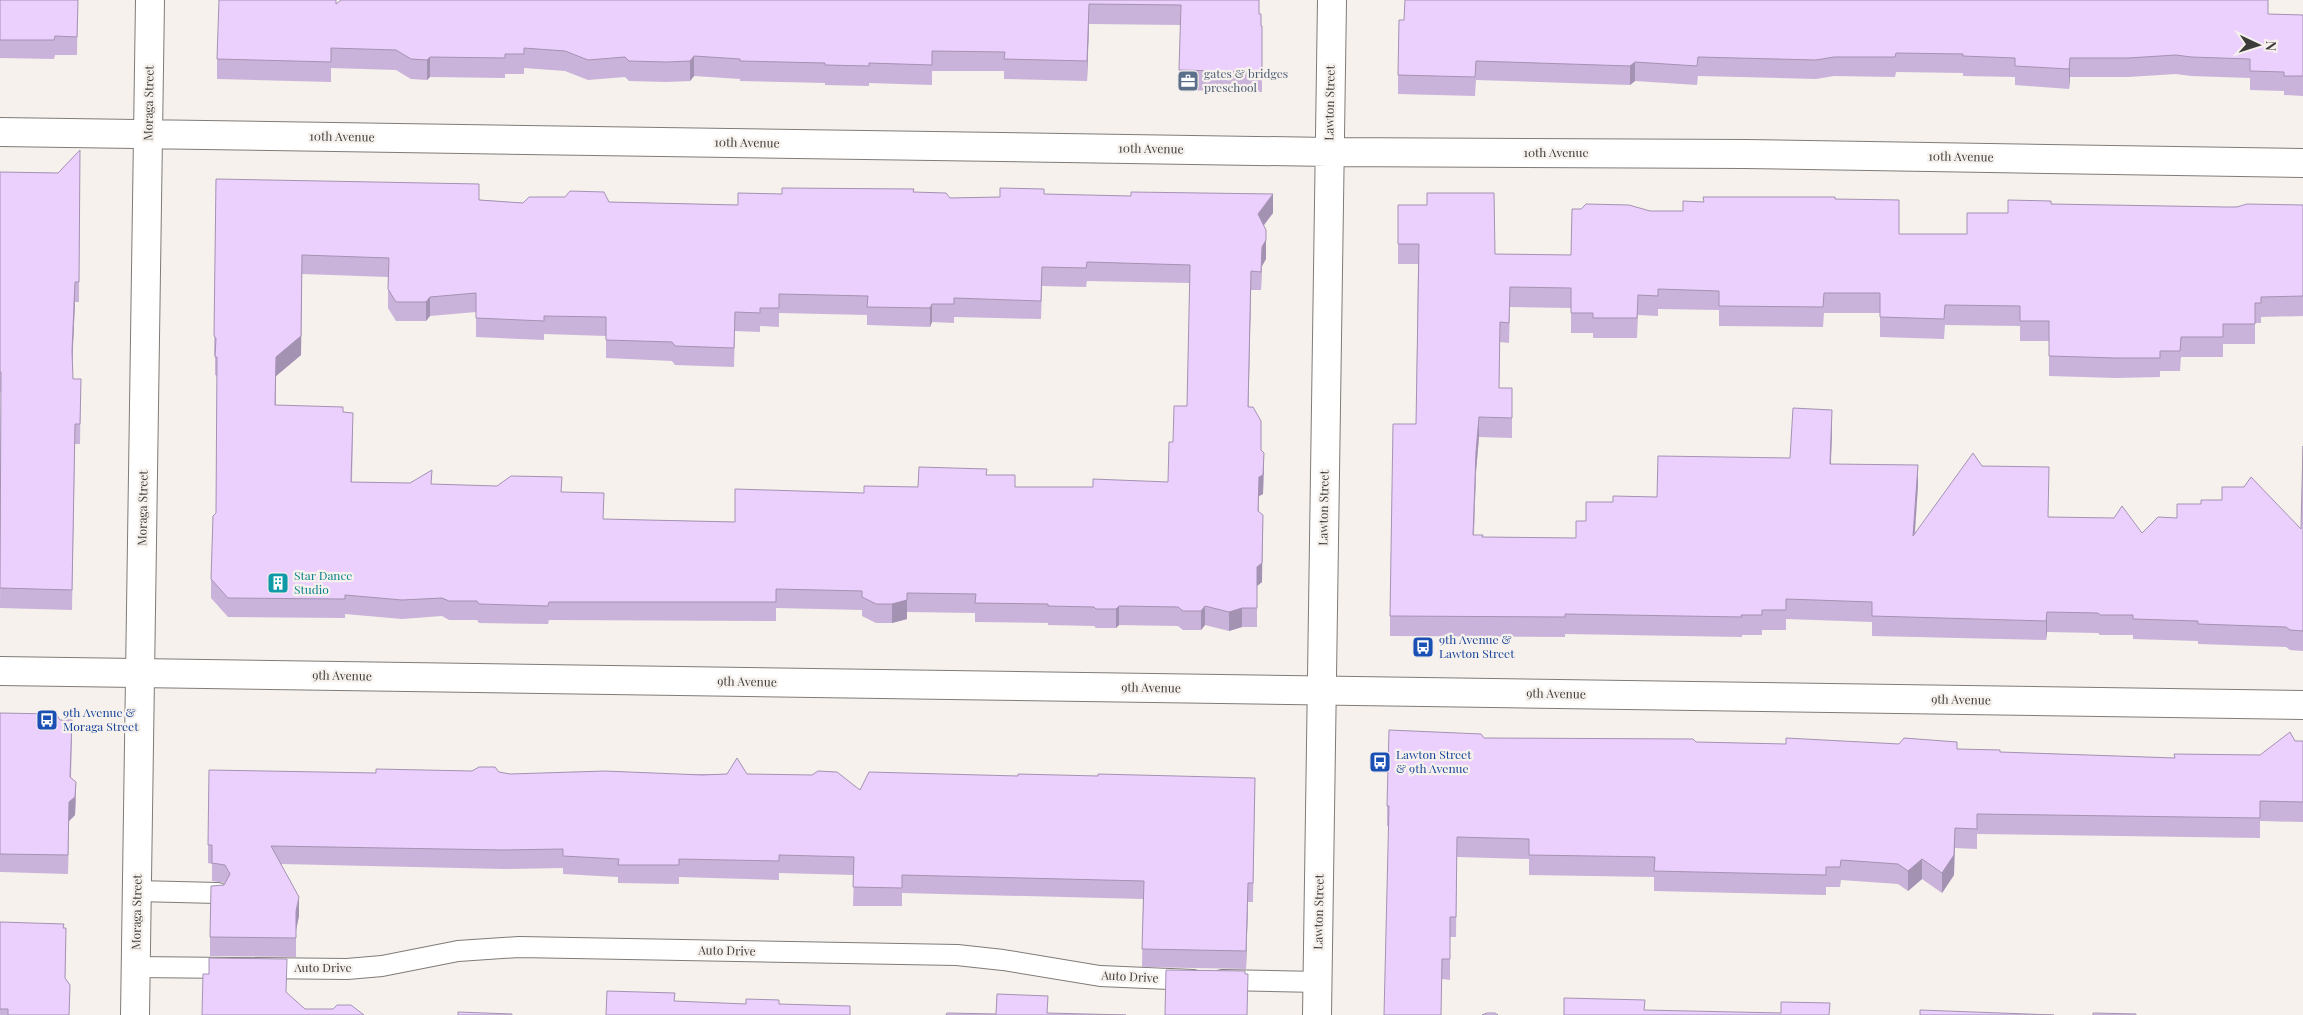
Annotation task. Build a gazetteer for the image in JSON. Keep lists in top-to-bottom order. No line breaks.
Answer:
{"streets":{"street":["Moraga Street","Lawton Street","10th Avenue","9th Avenue"],"lane":["Auto Drive"]},"crossings":[["Moraga Street","10th Avenue"],["Moraga Street","9th Avenue"],["Moraga Street","Auto Drive"],["Lawton Street","10th Avenue"],["Lawton Street","9th Avenue"],["Lawton Street","Auto Drive"]],"places":{"office":["gates & bridges preschool"],"building":["Star Dance Studio"],"bus stop":["9th Avenue & Lawton Street","9th Avenue & Moraga Street","Lawton Street & 9th Avenue"]},"north":"right"}
